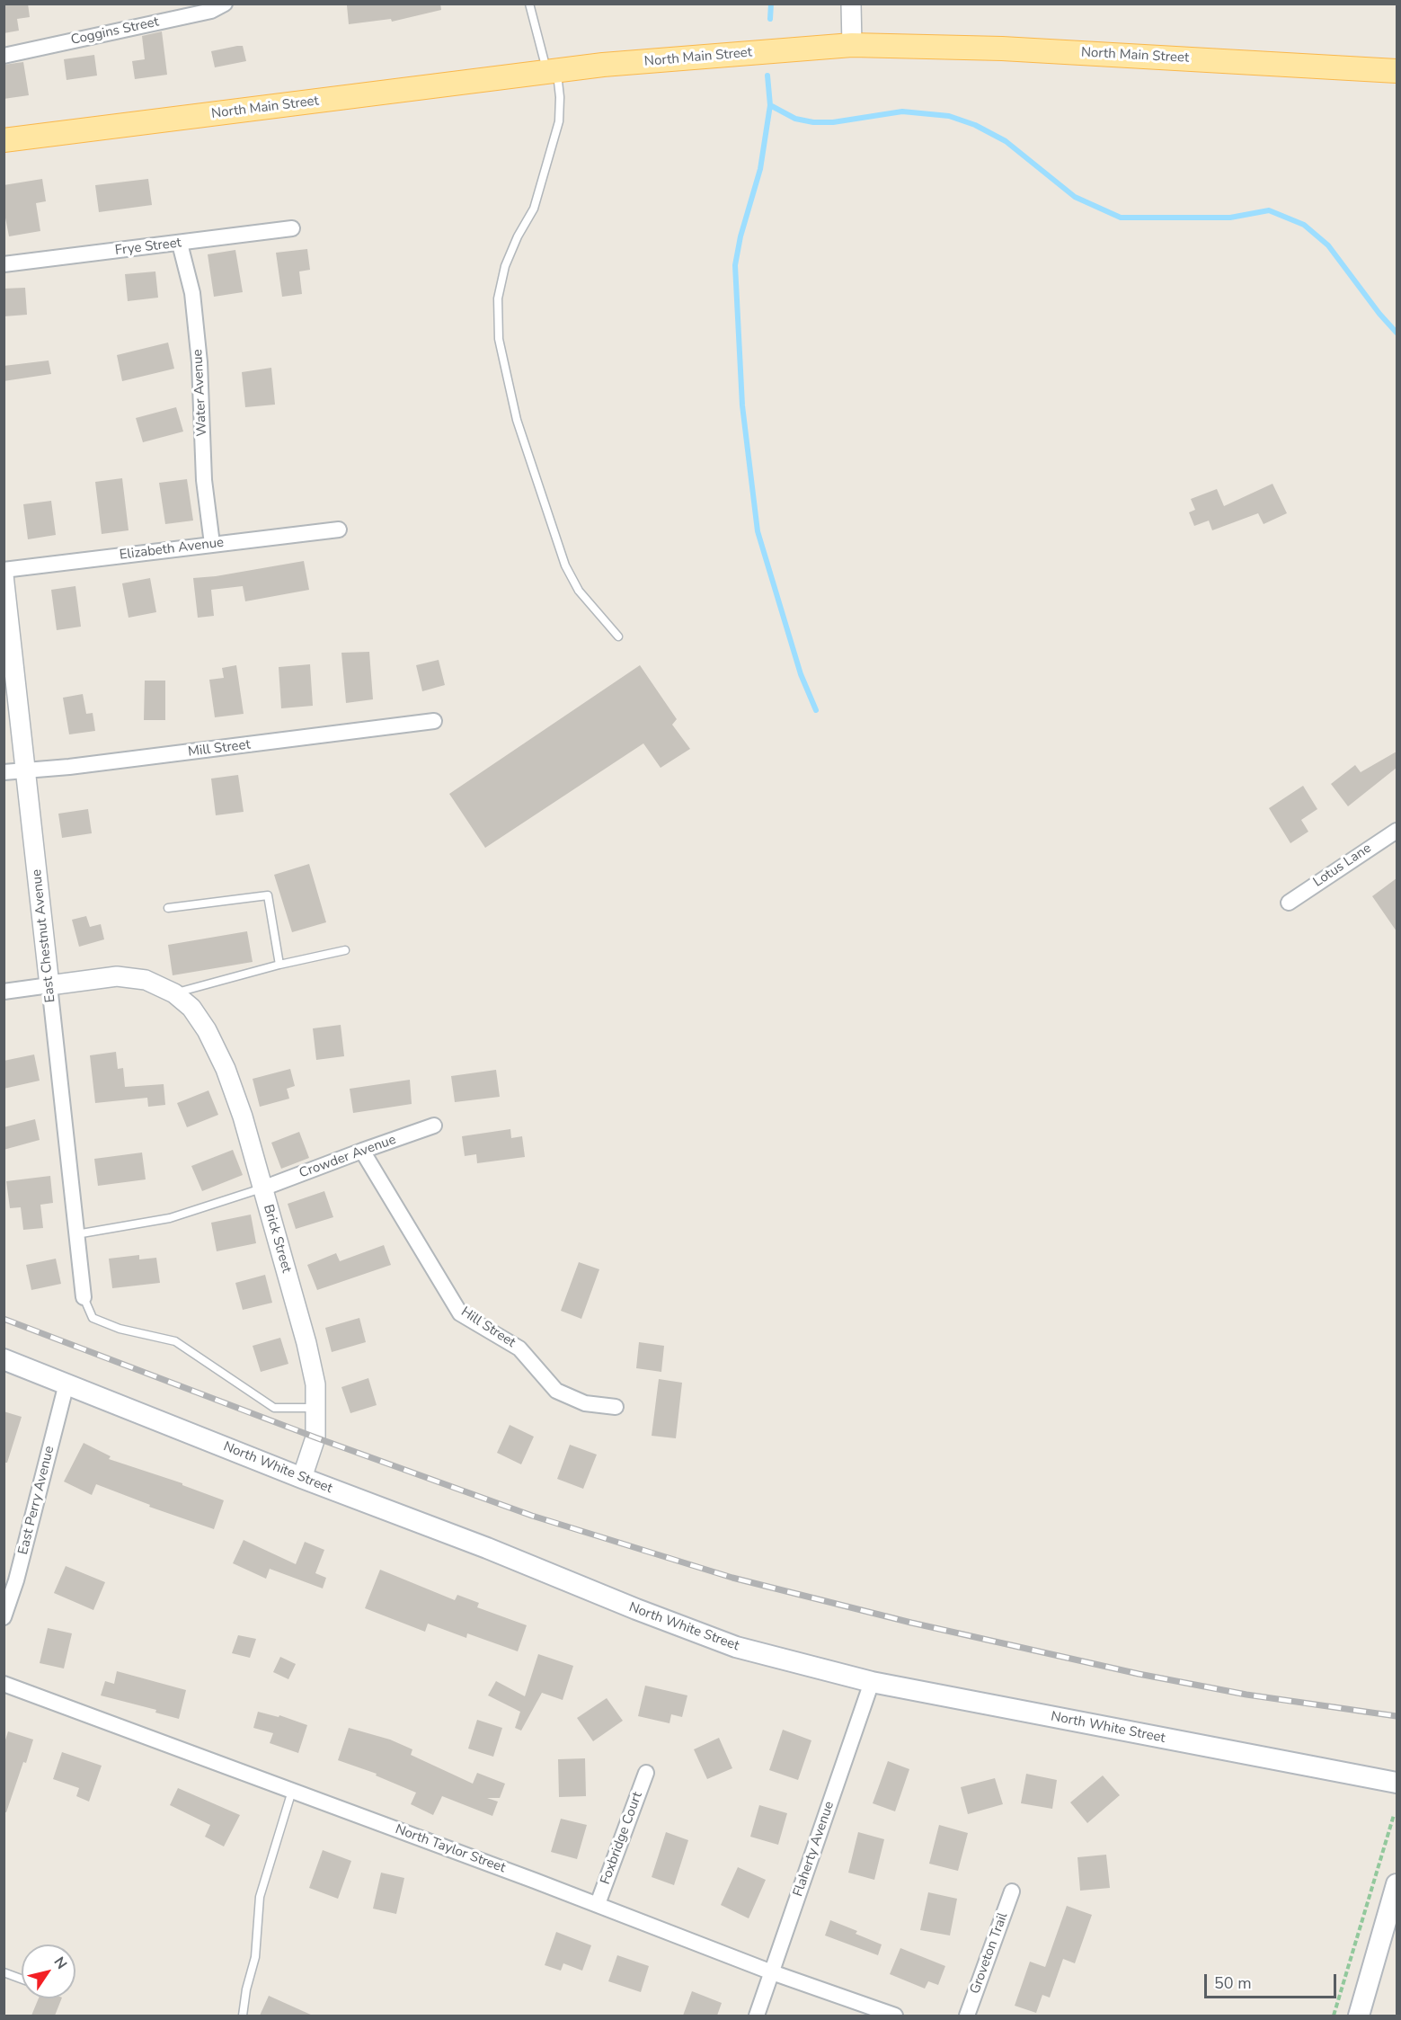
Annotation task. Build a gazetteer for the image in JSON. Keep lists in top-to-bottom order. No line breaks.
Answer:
{"streets":{"main road":["North Main Street","North White Street"],"street":["Coggins Street","Frye Street","Water Avenue","Elizabeth Avenue","Mill Street","Lotus Lane","East Chestnut Avenue","Crowder Avenue","Brick Street","Hill Street","East Perry Avenue","Foxbridge Court","North Taylor Street","Flaherty Avenue","Groveton Trail"]},"crossings":[["Frye Street","Water Avenue"],["Water Avenue","Elizabeth Avenue"],["Mill Street","East Chestnut Avenue"],["East Chestnut Avenue","Brick Street"],["Crowder Avenue","Brick Street"],["Crowder Avenue","Hill Street"],["Brick Street","North White Street"],["North White Street","East Perry Avenue"],["North White Street","Flaherty Avenue"],["Foxbridge Court","North Taylor Street"],["North Taylor Street","Flaherty Avenue"]],"scale_bar":"50 m","north":"top right"}
